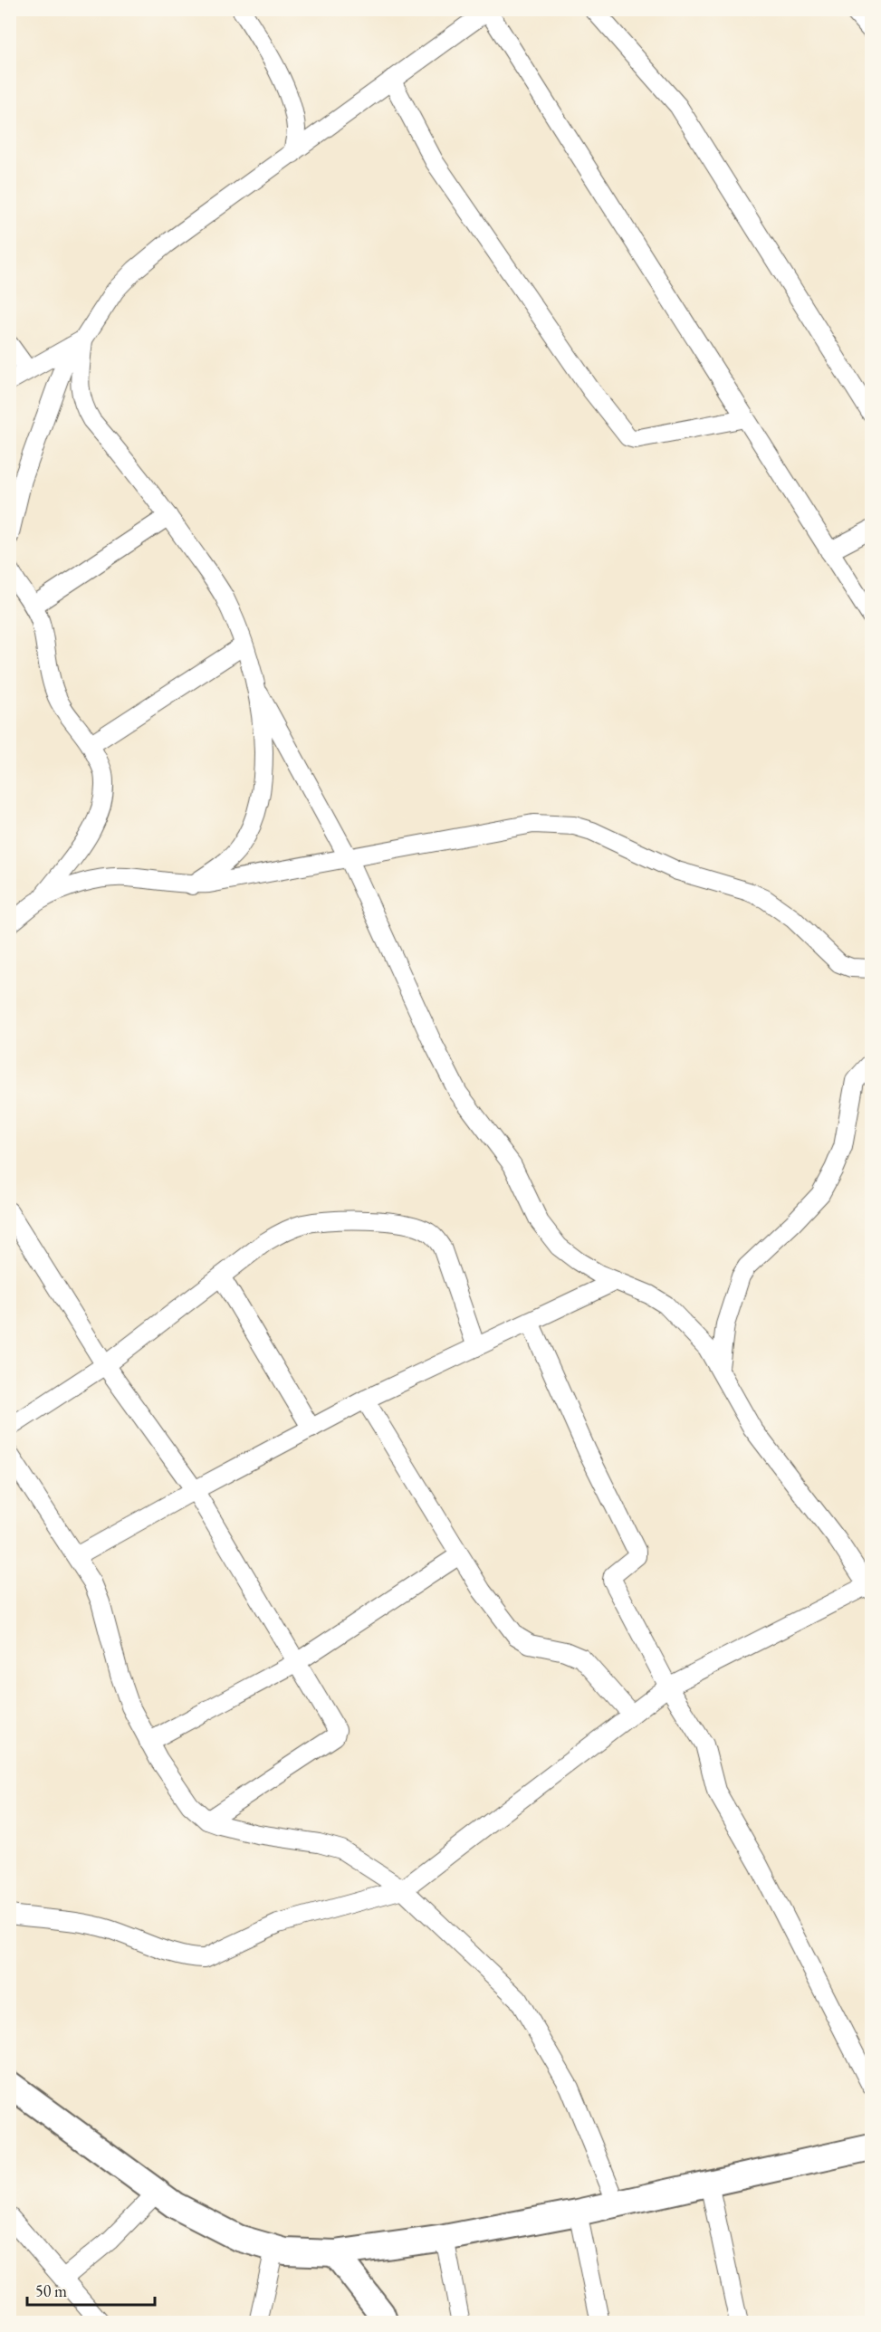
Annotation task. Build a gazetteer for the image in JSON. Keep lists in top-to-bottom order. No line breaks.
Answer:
{"scale_bar":"50 m"}
